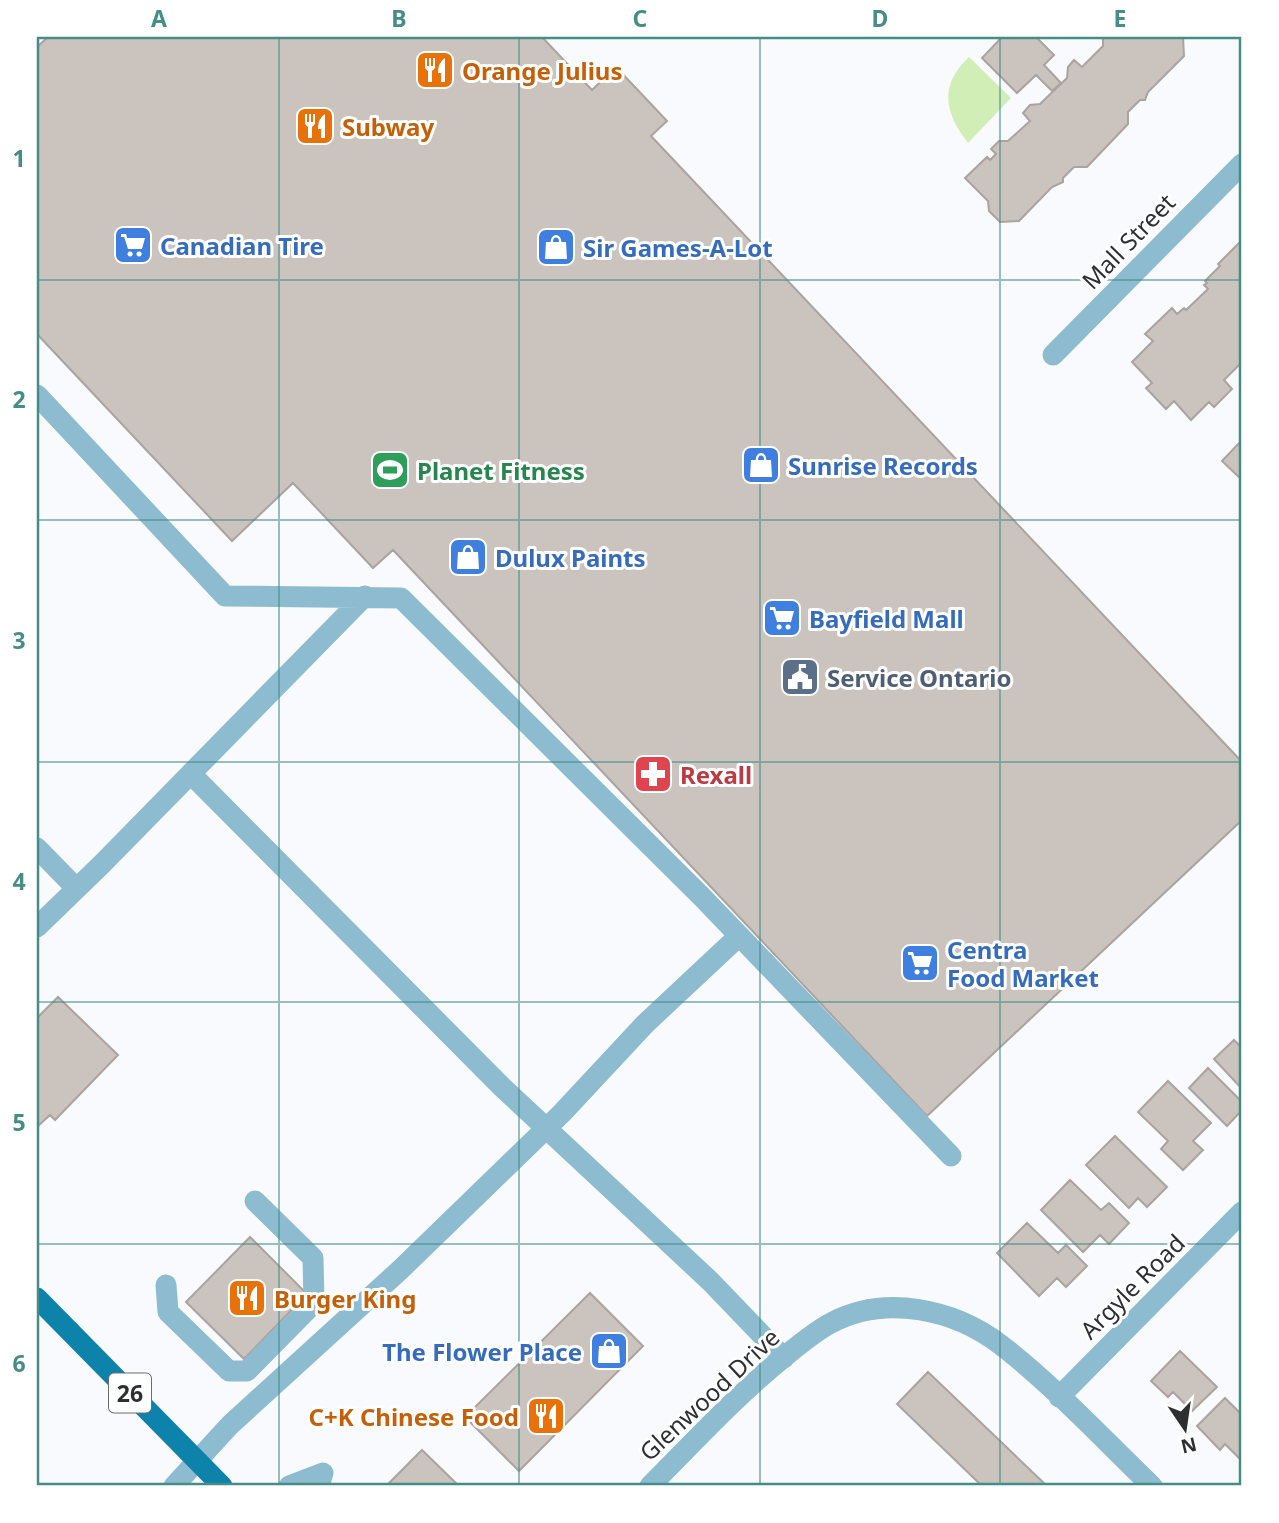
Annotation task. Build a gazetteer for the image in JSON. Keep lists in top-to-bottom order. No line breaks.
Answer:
{"streets":{"main road":["26"],"street":["Mall Street","Argyle Road","Glenwood Drive"]},"crossings":[["Argyle Road","Glenwood Drive"]],"places":{"restaurant":["Orange Julius","Subway","Burger King","C+K Chinese Food"],"supermarket":["Canadian Tire","Bayfield Mall","Centra Food Market"],"shop":["Sir Games-A-Lot","Sunrise Records","Dulux Paints","The Flower Place"],"sports":["Planet Fitness"],"public building":["Service Ontario"],"pharmacy":["Rexall"]},"north":"bottom","grid":{"columns":["A","B","C","D","E"],"rows":["1","2","3","4","5","6"]}}
